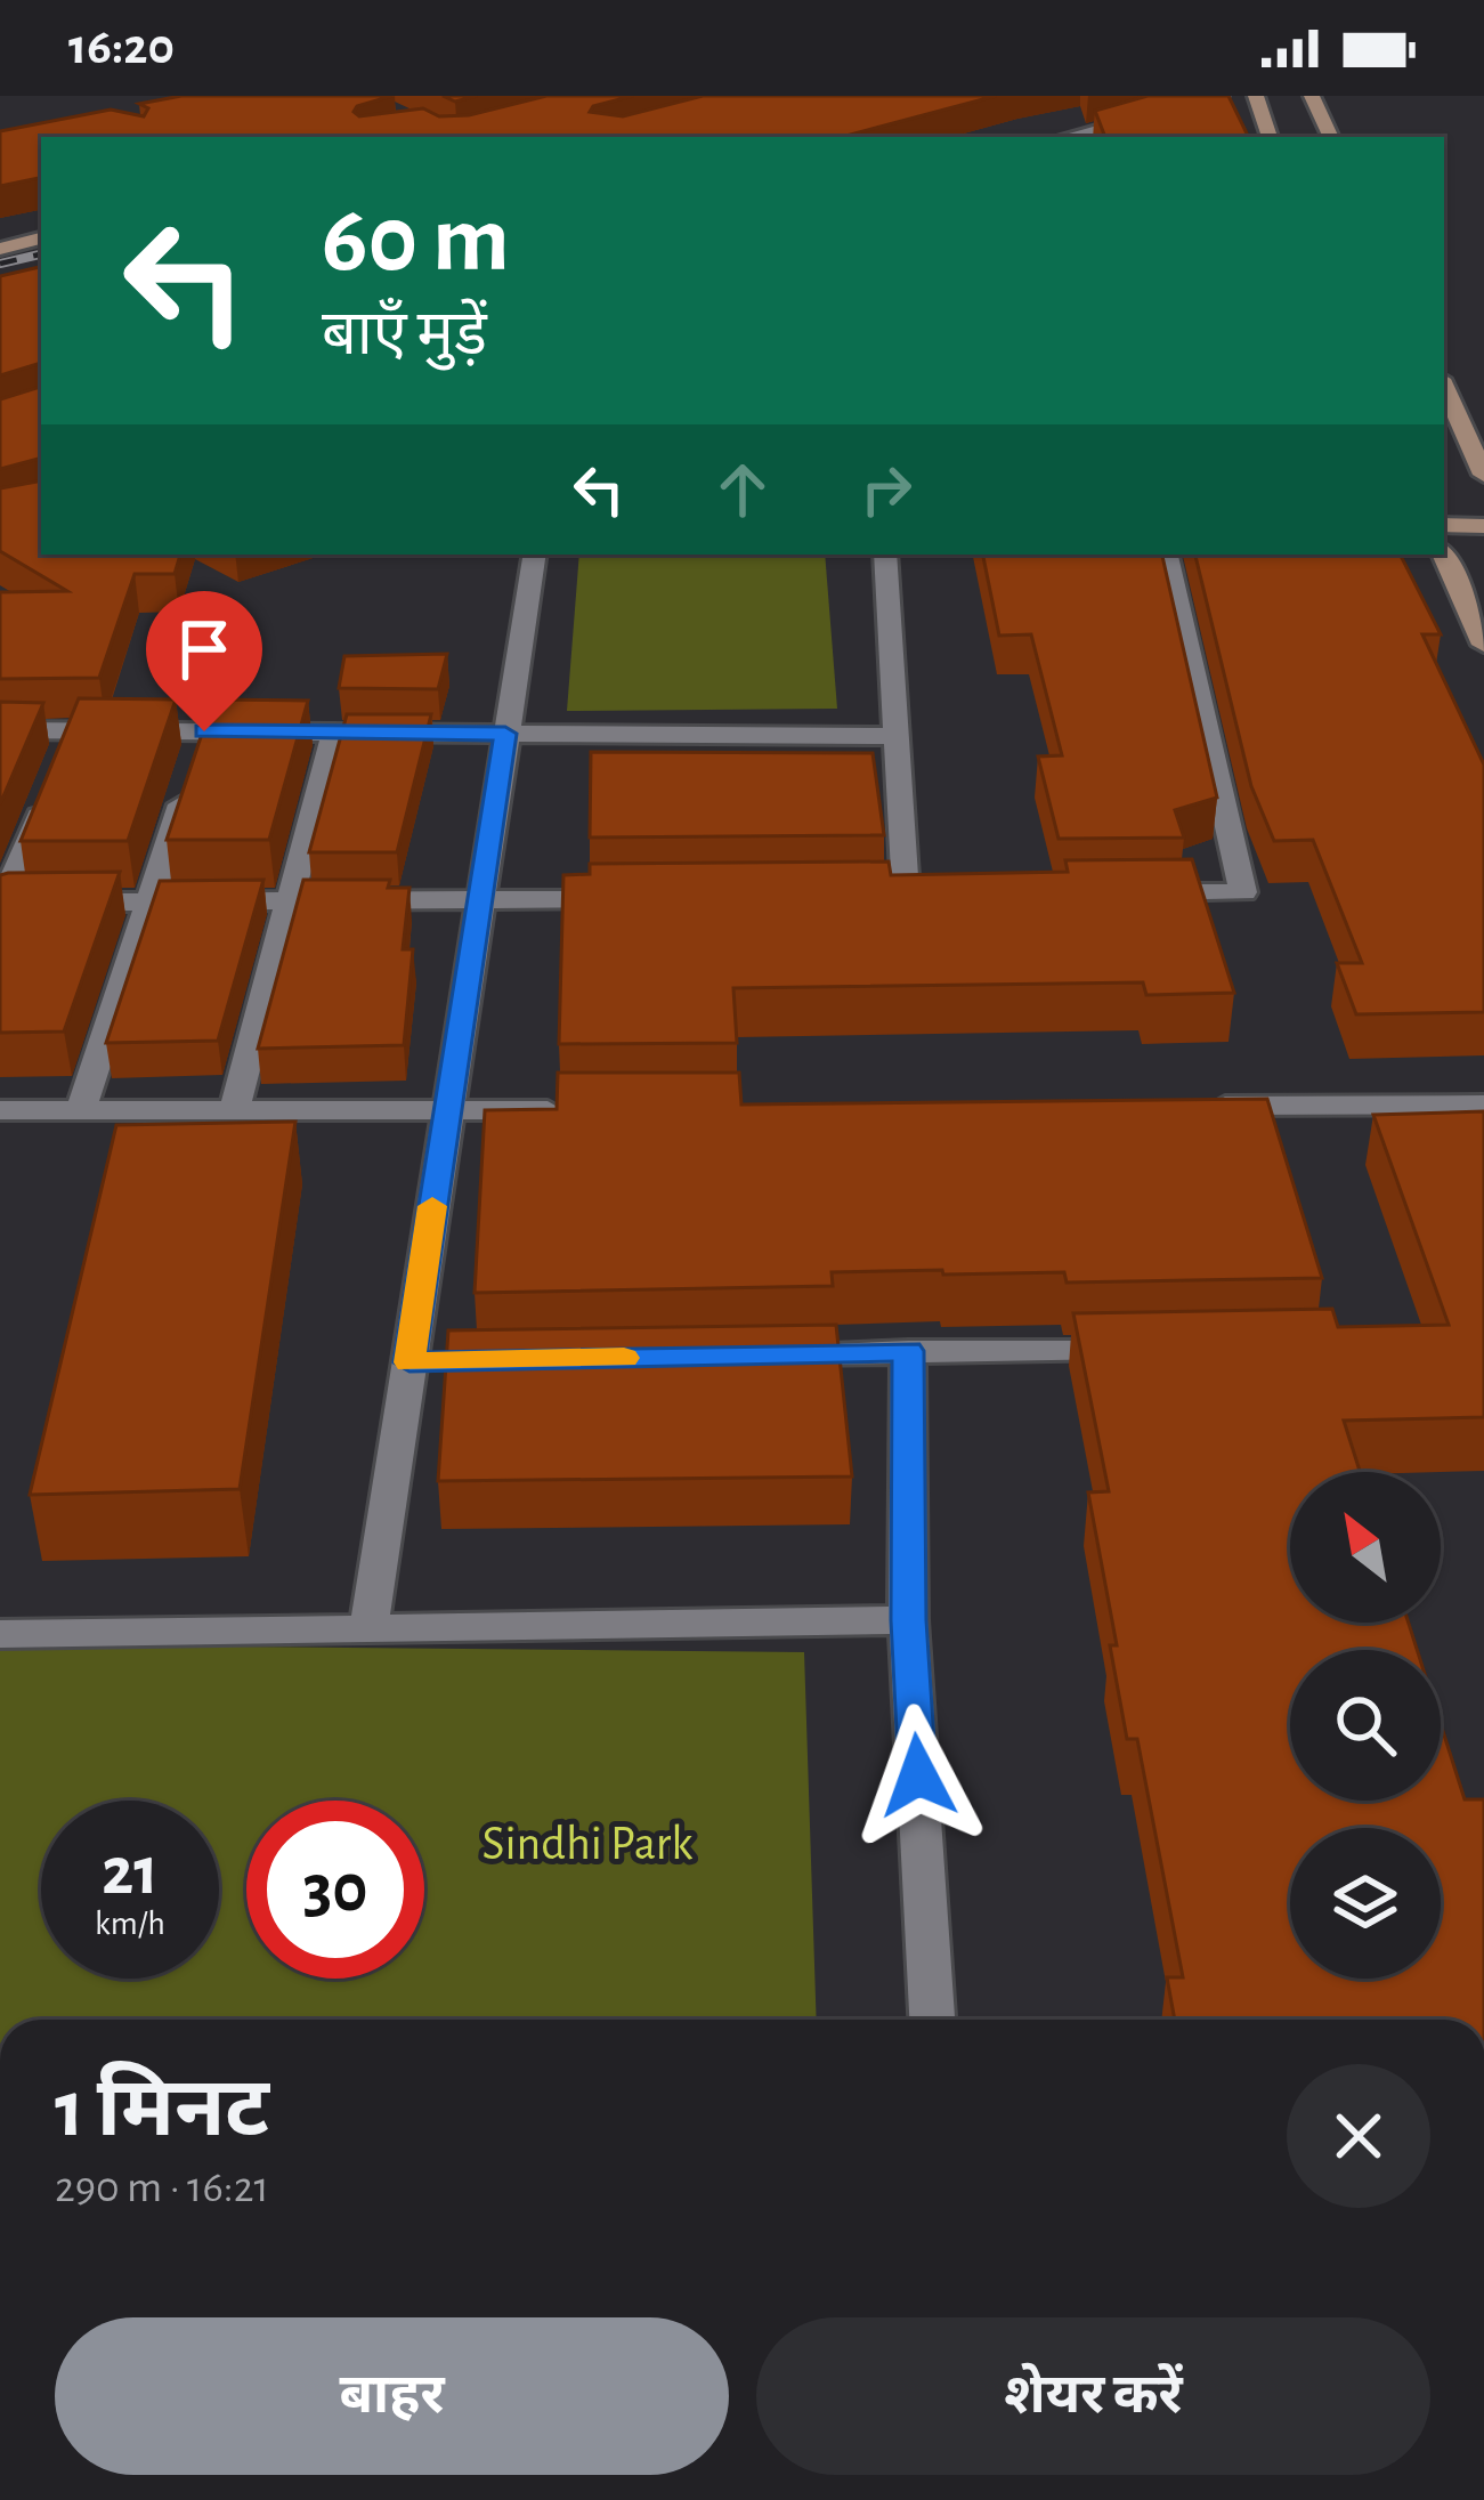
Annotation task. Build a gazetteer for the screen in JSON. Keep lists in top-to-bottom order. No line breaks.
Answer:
{"parks":["Sindhi Park"],"north":"top left","page":{"status":"16:20","turn":["60 m","बाएँ मुड़ें"],"speed":"21 km/h","limit":"30","heading":["1 मिनट","290 m · 16:21"],"buttons":["बाहर","शेयर करें"]}}
